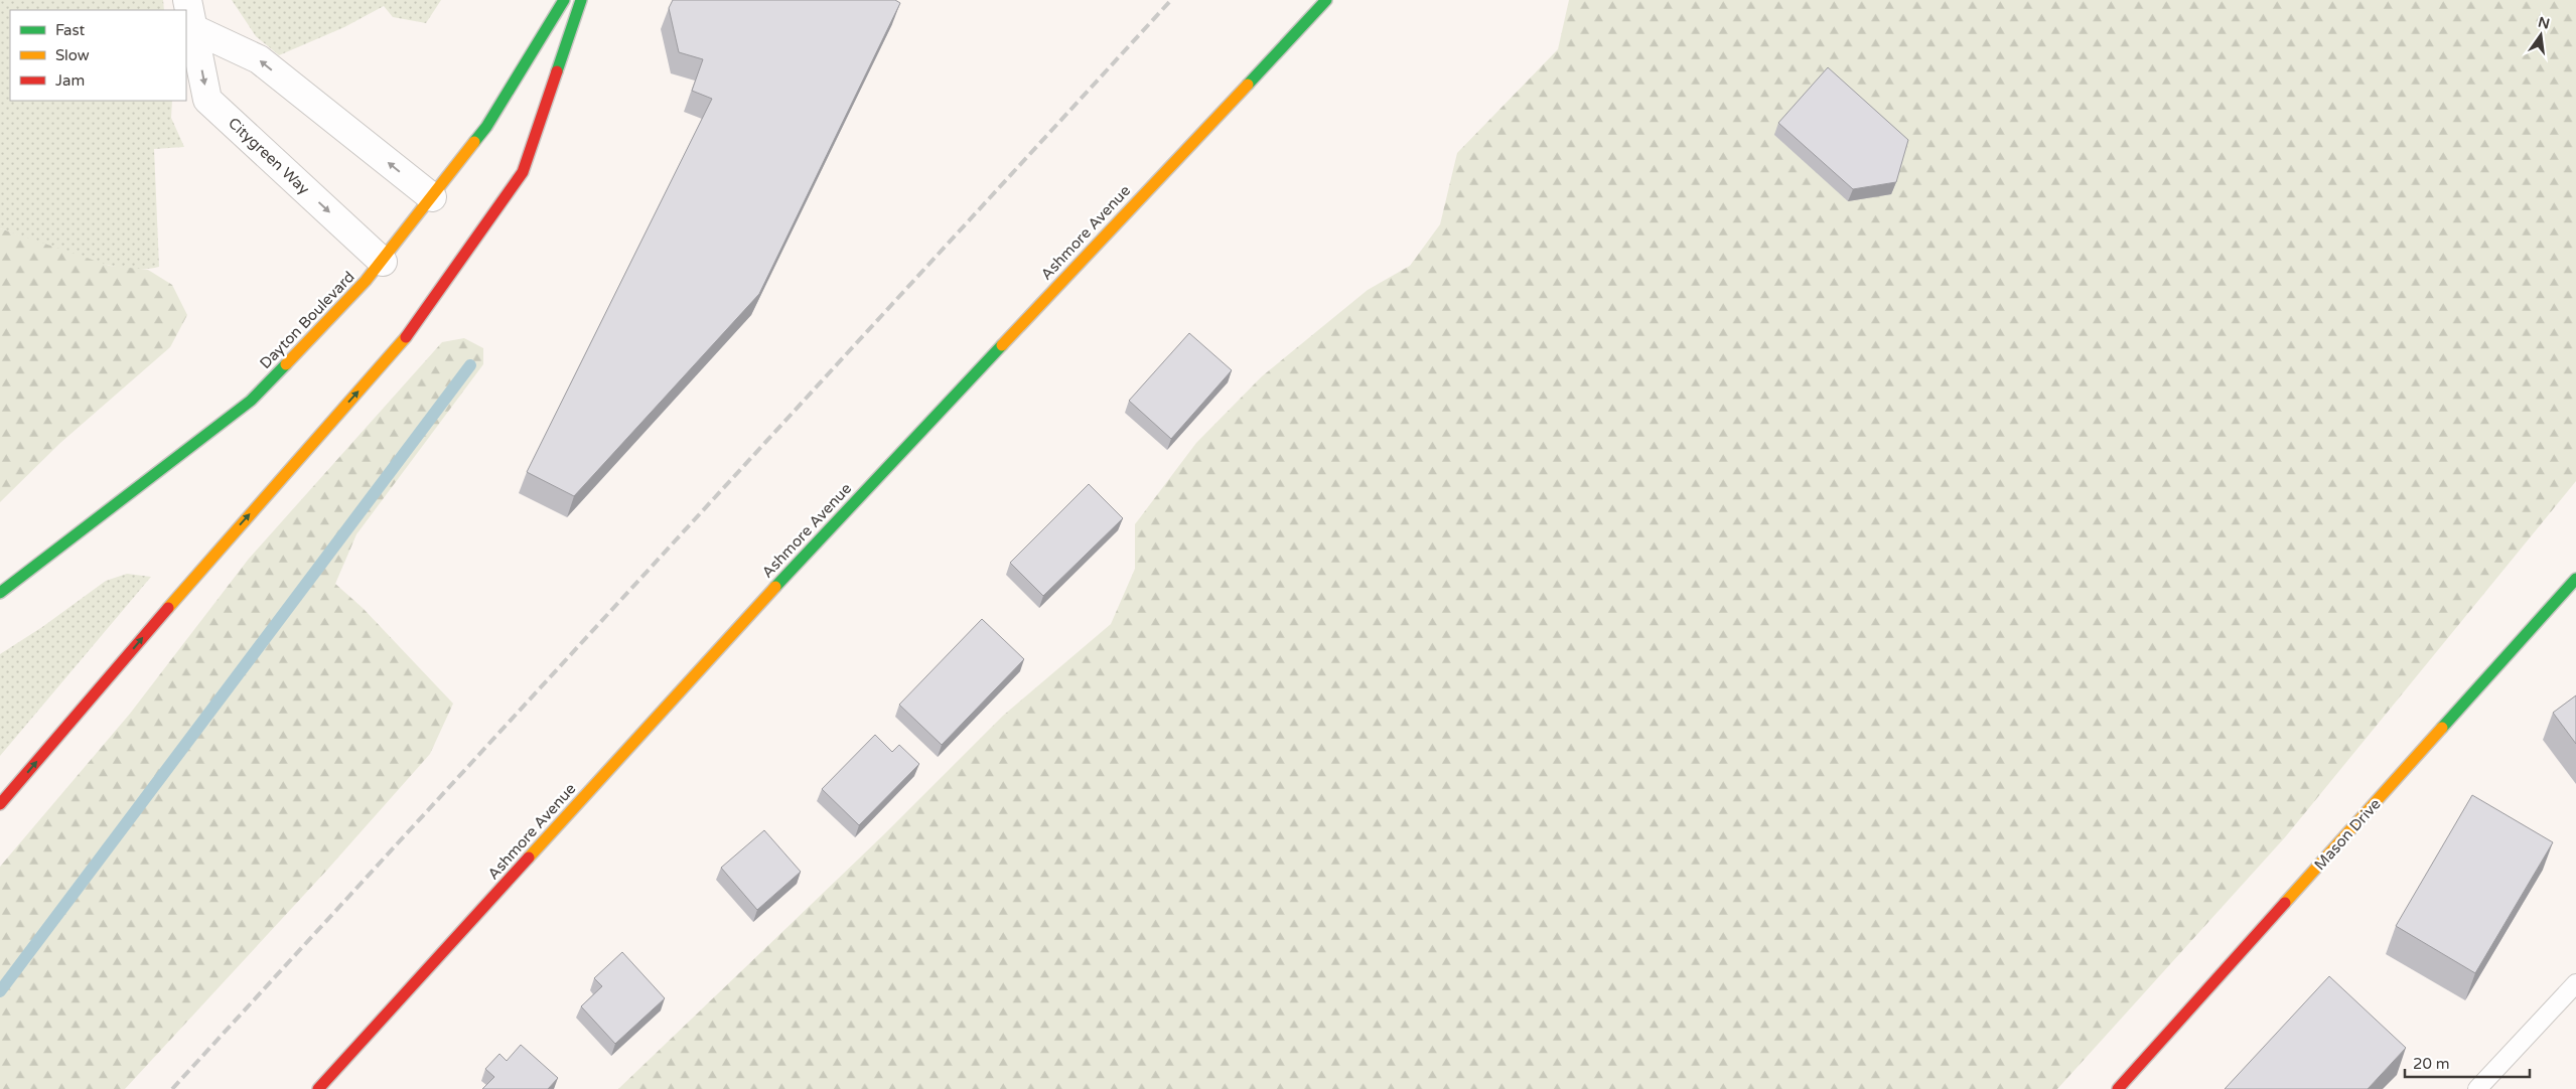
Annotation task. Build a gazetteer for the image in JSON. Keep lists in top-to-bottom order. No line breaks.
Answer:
{"streets":{"main road":["Ashmore Avenue","Dayton Boulevard","Mason Drive"],"street":["Citygreen Way"]},"crossings":[["Citygreen Way","Dayton Boulevard"]],"legend":["Fast","Slow","Jam"],"scale_bar":"20 m","north":"top"}
